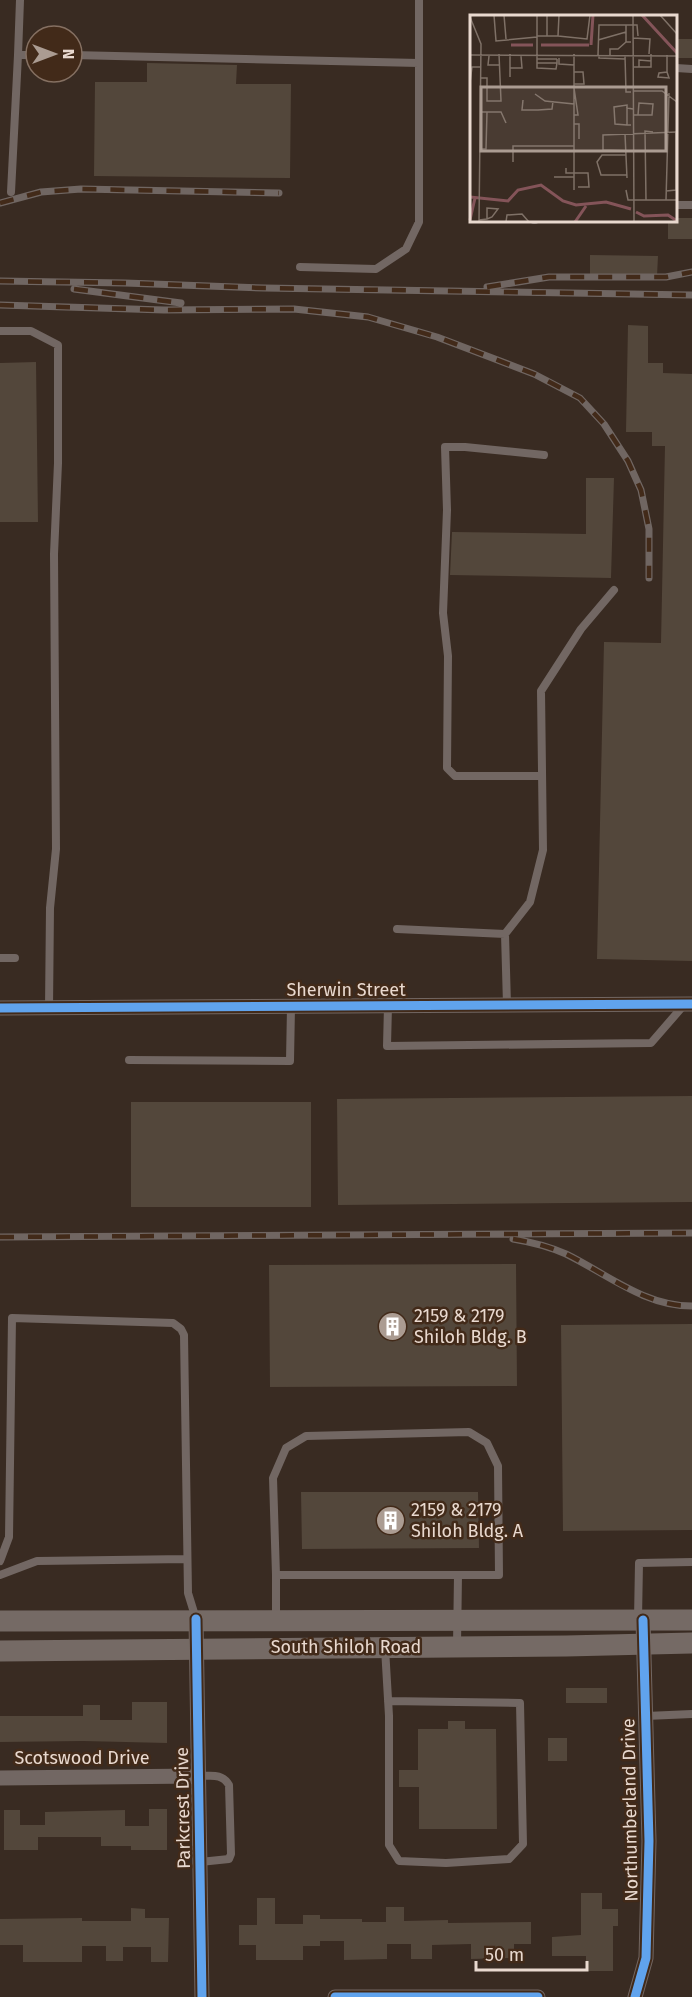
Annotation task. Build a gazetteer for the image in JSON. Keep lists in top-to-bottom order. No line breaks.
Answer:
{"streets":{"main road":["South Shiloh Road"],"street":["Sherwin Street","Scotswood Drive","Parkcrest Drive","Northumberland Drive"]},"crossings":[["South Shiloh Road","Parkcrest Drive"],["South Shiloh Road","Northumberland Drive"],["Scotswood Drive","Parkcrest Drive"]],"places":{"building":["2159 & 2179 Shiloh Bldg. B","2159 & 2179 Shiloh Bldg. A"]},"scale_bar":"50 m","north":"right"}
